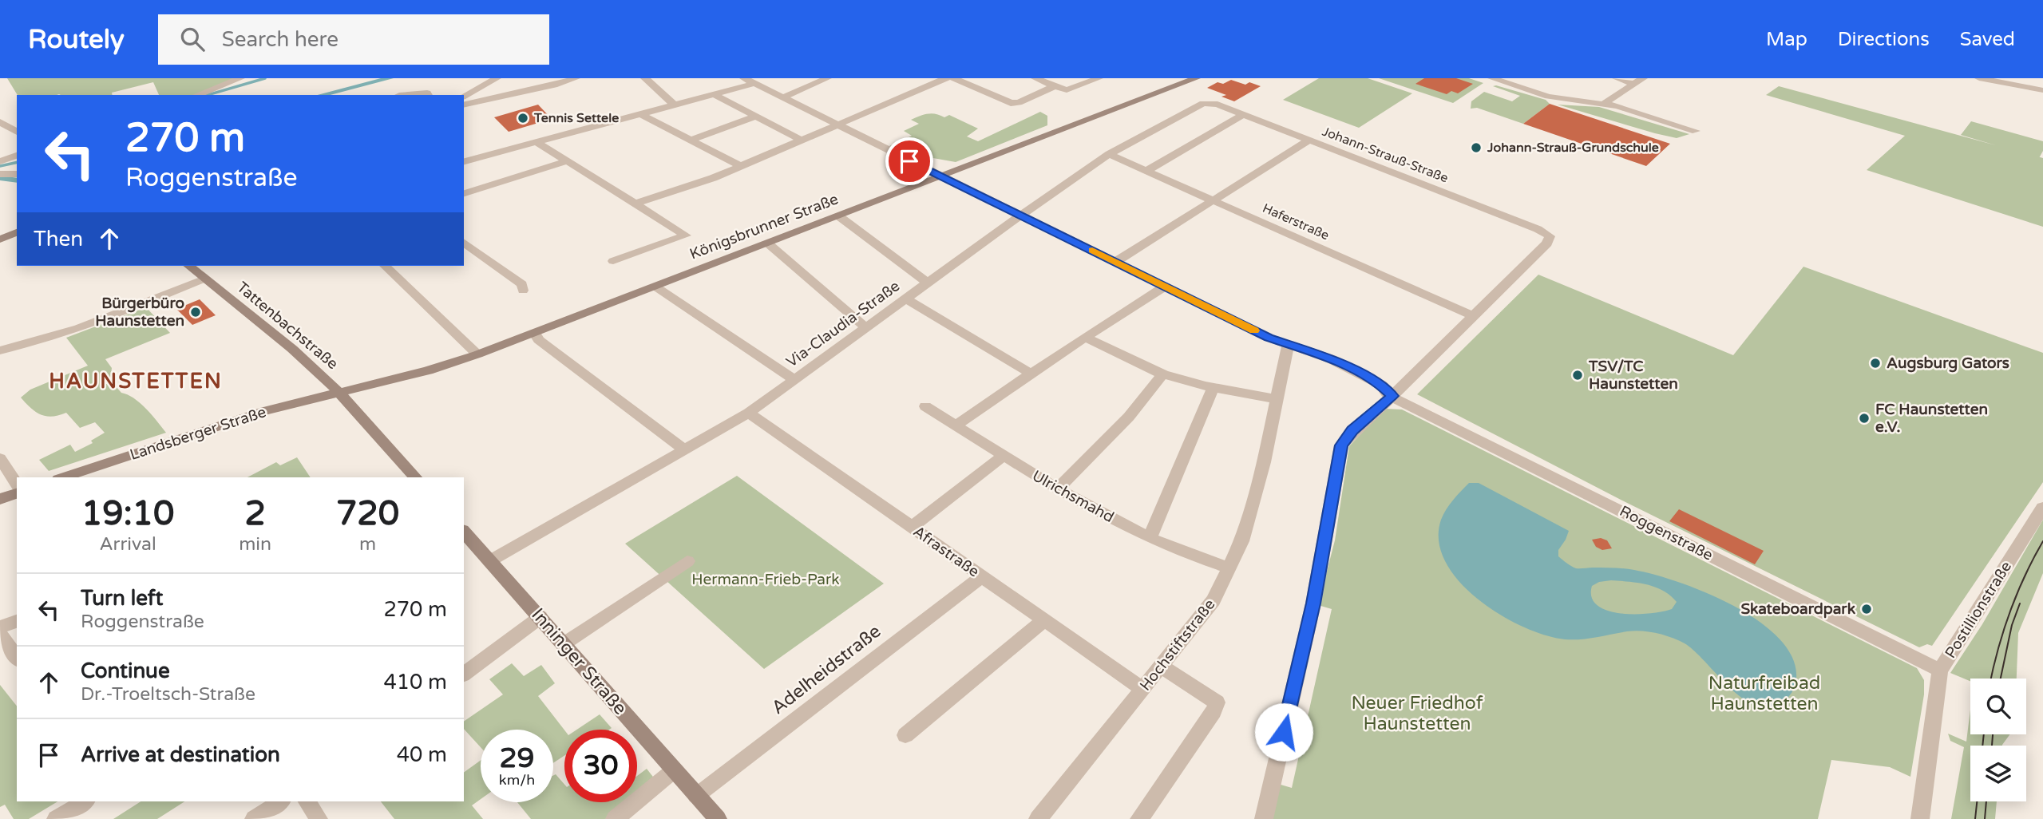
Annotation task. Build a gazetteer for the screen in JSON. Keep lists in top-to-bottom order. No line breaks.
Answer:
{"streets":{"main road":["Königsbrunner Straße","Tattenbachstraße","Landsberger Straße","Inninger Straße"],"street":["Johann-Strauß-Straße","Haferstraße","Via-Claudia-Straße","Ulrichsmahd","Roggenstraße","Afrastraße","Postillionstraße","Hochstiftstraße","Adelheidstraße"]},"crossings":[["Johann-Strauß-Straße","Haferstraße"],["Johann-Strauß-Straße","Via-Claudia-Straße"],["Haferstraße","Via-Claudia-Straße"],["Königsbrunner Straße","Tattenbachstraße"],["Königsbrunner Straße","Landsberger Straße"],["Königsbrunner Straße","Roggenstraße"],["Via-Claudia-Straße","Roggenstraße"],["Via-Claudia-Straße","Afrastraße"],["Via-Claudia-Straße","Inninger Straße"],["Tattenbachstraße","Landsberger Straße"],["Ulrichsmahd","Hochstiftstraße"],["Roggenstraße","Postillionstraße"],["Roggenstraße","Hochstiftstraße"],["Afrastraße","Hochstiftstraße"],["Afrastraße","Adelheidstraße"],["Inninger Straße","Adelheidstraße"]],"districts":["HAUNSTETTEN"],"parks":["Hermann-Frieb-Park","Naturfreibad Haunstetten","Neuer Friedhof Haunstetten"],"places":["Tennis Settele","Johann-Strauß-Grundschule","Bürgerbüro Haunstetten","Augsburg Gators","TSV/TC Haunstetten","FC Haunstetten e.V.","Skateboardpark"],"page":{"header":"Routely","search":"Search here","nav":["Map","Directions","Saved"],"turn":["270 m","Roggenstraße"],"then":"Then","eta":["19:10","Arrival","2","min","720","m"],"list":[{"name":"Turn left","note":"Roggenstraße","value":"270 m"},{"name":"Continue","note":"Dr.-Troeltsch-Straße","value":"410 m"},{"name":"Arrive at destination","value":"40 m"}],"speed":"29 km/h","limit":"30"}}
